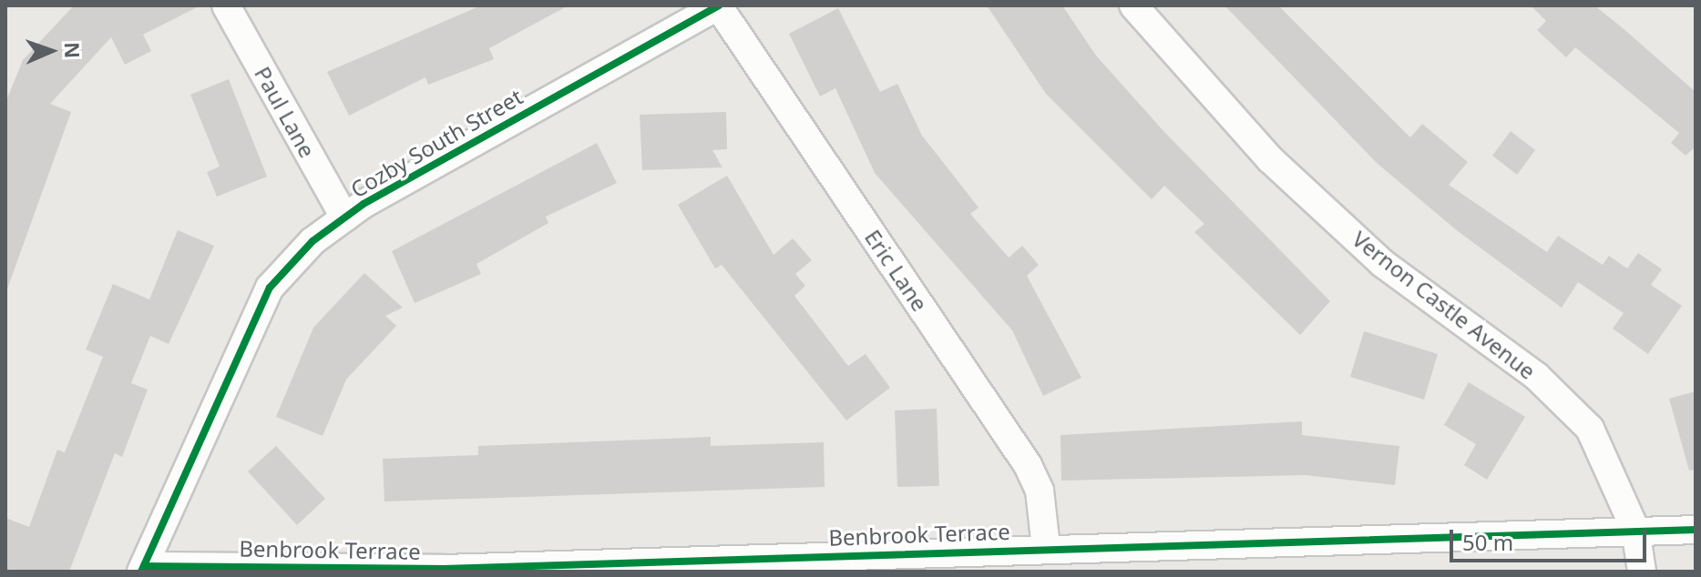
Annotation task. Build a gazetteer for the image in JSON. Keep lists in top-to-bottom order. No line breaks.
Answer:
{"streets":{"street":["Paul Lane","Cozby South Street","Eric Lane","Vernon Castle Avenue","Benbrook Terrace"]},"crossings":[["Paul Lane","Cozby South Street"],["Cozby South Street","Eric Lane"],["Cozby South Street","Benbrook Terrace"],["Eric Lane","Benbrook Terrace"],["Vernon Castle Avenue","Benbrook Terrace"]],"scale_bar":"50 m","north":"right"}
